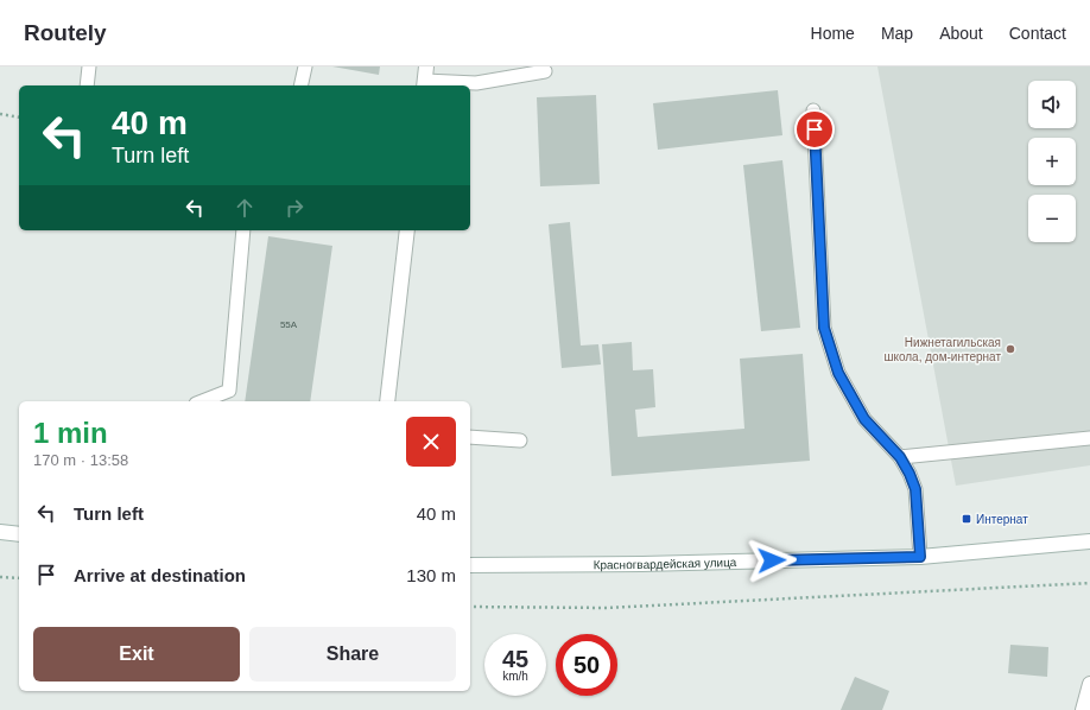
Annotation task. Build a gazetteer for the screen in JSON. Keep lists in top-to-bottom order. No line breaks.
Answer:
{"streets":{"main road":["Красногвардейская улица"]},"places":{"other":["Нижнетагильская школа, дом-интернат"],"transit":["Интернат"]},"house_numbers":["55A"],"page":{"header":"Routely","nav":["Home","Map","About","Contact"],"map_buttons":["+","−"],"turn":["40 m","Turn left"],"heading":["1 min","170 m · 13:58"],"list":[{"name":"Turn left","value":"40 m"},{"name":"Arrive at destination","value":"130 m"}],"buttons":["Exit","Share"],"speed":"45 km/h","limit":"50"}}
